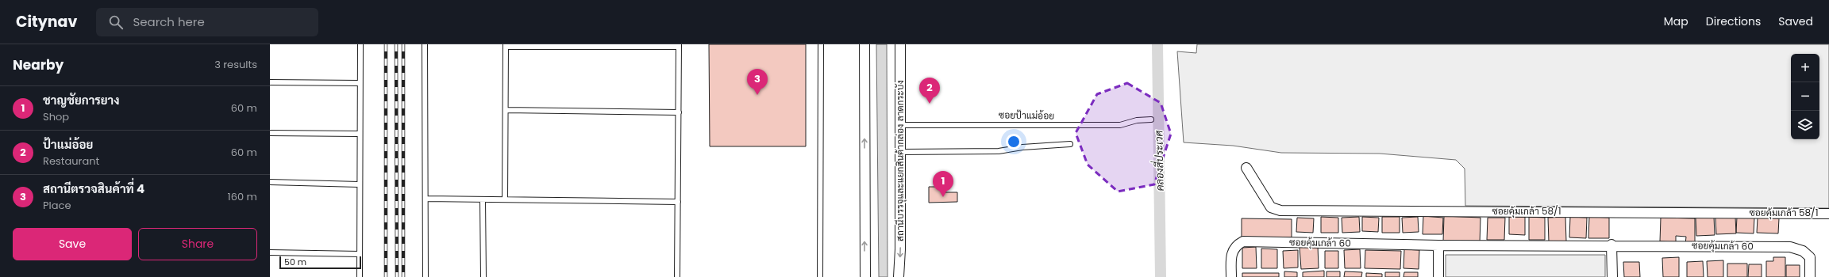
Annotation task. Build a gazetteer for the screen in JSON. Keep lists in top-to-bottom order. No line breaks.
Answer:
{"streets":{"street":["สถานีบรรจุและแยกสินค้ากล่อง ลาดกระบัง","ซอยคุ้มเกล้า 58/1","ซอยคุ้มเกล้า 60"],"lane":["ซอยป้าแม่อ้อย"]},"crossings":[["ซอยป้าแม่อ้อย","สถานีบรรจุและแยกสินค้ากล่อง ลาดกระบัง"]],"water":["คลองสี่ประเวศ"],"scale_bar":"50 m","page":{"header":"Citynav","search":"Search here","nav":["Map","Directions","Saved"],"heading":["Nearby","3 results"],"map_buttons":["+","−"],"pins":["3","2","1"],"list":[{"mark":"1","name":"ชาญชัยการยาง","note":"Shop","value":"60 m"},{"mark":"2","name":"ป้าแม่อ้อย","note":"Restaurant","value":"60 m"},{"mark":"3","name":"สถานีตรวจสินค้าที่ 4","note":"Place","value":"160 m"}],"buttons":["Save","Share"],"scale":"50 m"}}
